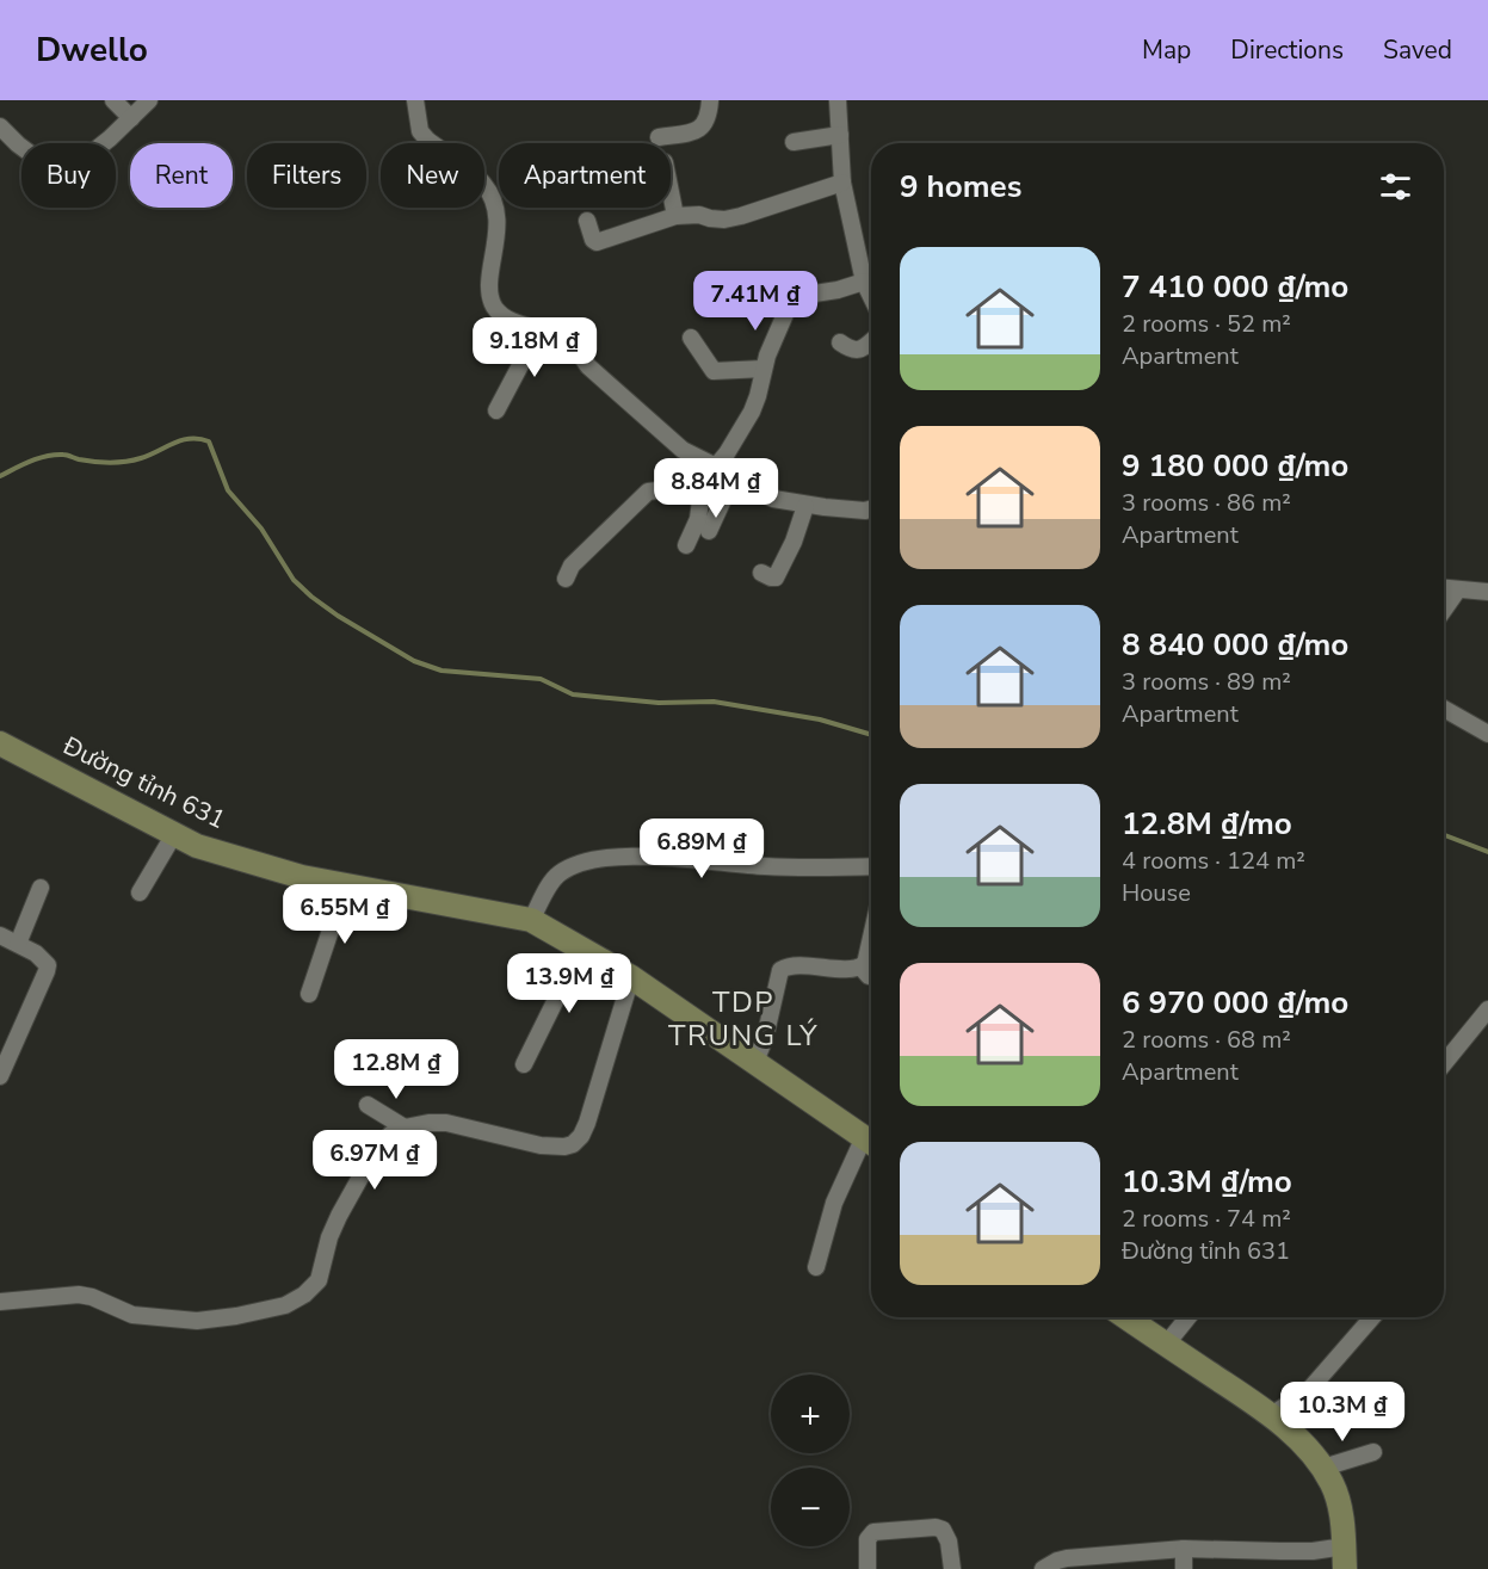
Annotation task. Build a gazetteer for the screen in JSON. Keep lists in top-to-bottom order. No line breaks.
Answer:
{"streets":{"main road":["Đường tỉnh 631"]},"districts":["TDP TRUNG LÝ"],"page":{"header":"Dwello","nav":["Map","Directions","Saved"],"chip":["Buy","Rent","Filters","New","Apartment"],"heading":"9 homes","list":[{"name":"7 410 000 ₫/mo","note":"2 rooms · 52 m² · Apartment"},{"name":"9 180 000 ₫/mo","note":"3 rooms · 86 m² · Apartment"},{"name":"8 840 000 ₫/mo","note":"3 rooms · 89 m² · Apartment"},{"name":"12.8M ₫/mo","note":"4 rooms · 124 m² · House"},{"name":"6 970 000 ₫/mo","note":"2 rooms · 68 m² · Apartment"},{"name":"10.3M ₫/mo","note":"2 rooms · 74 m² · Đường tỉnh 631"}],"price":["7.41M ₫","9.18M ₫","8.84M ₫","6.89M ₫","6.55M ₫","13.9M ₫","12.8M ₫","6.97M ₫","10.3M ₫"],"map_buttons":["+","−"]}}
